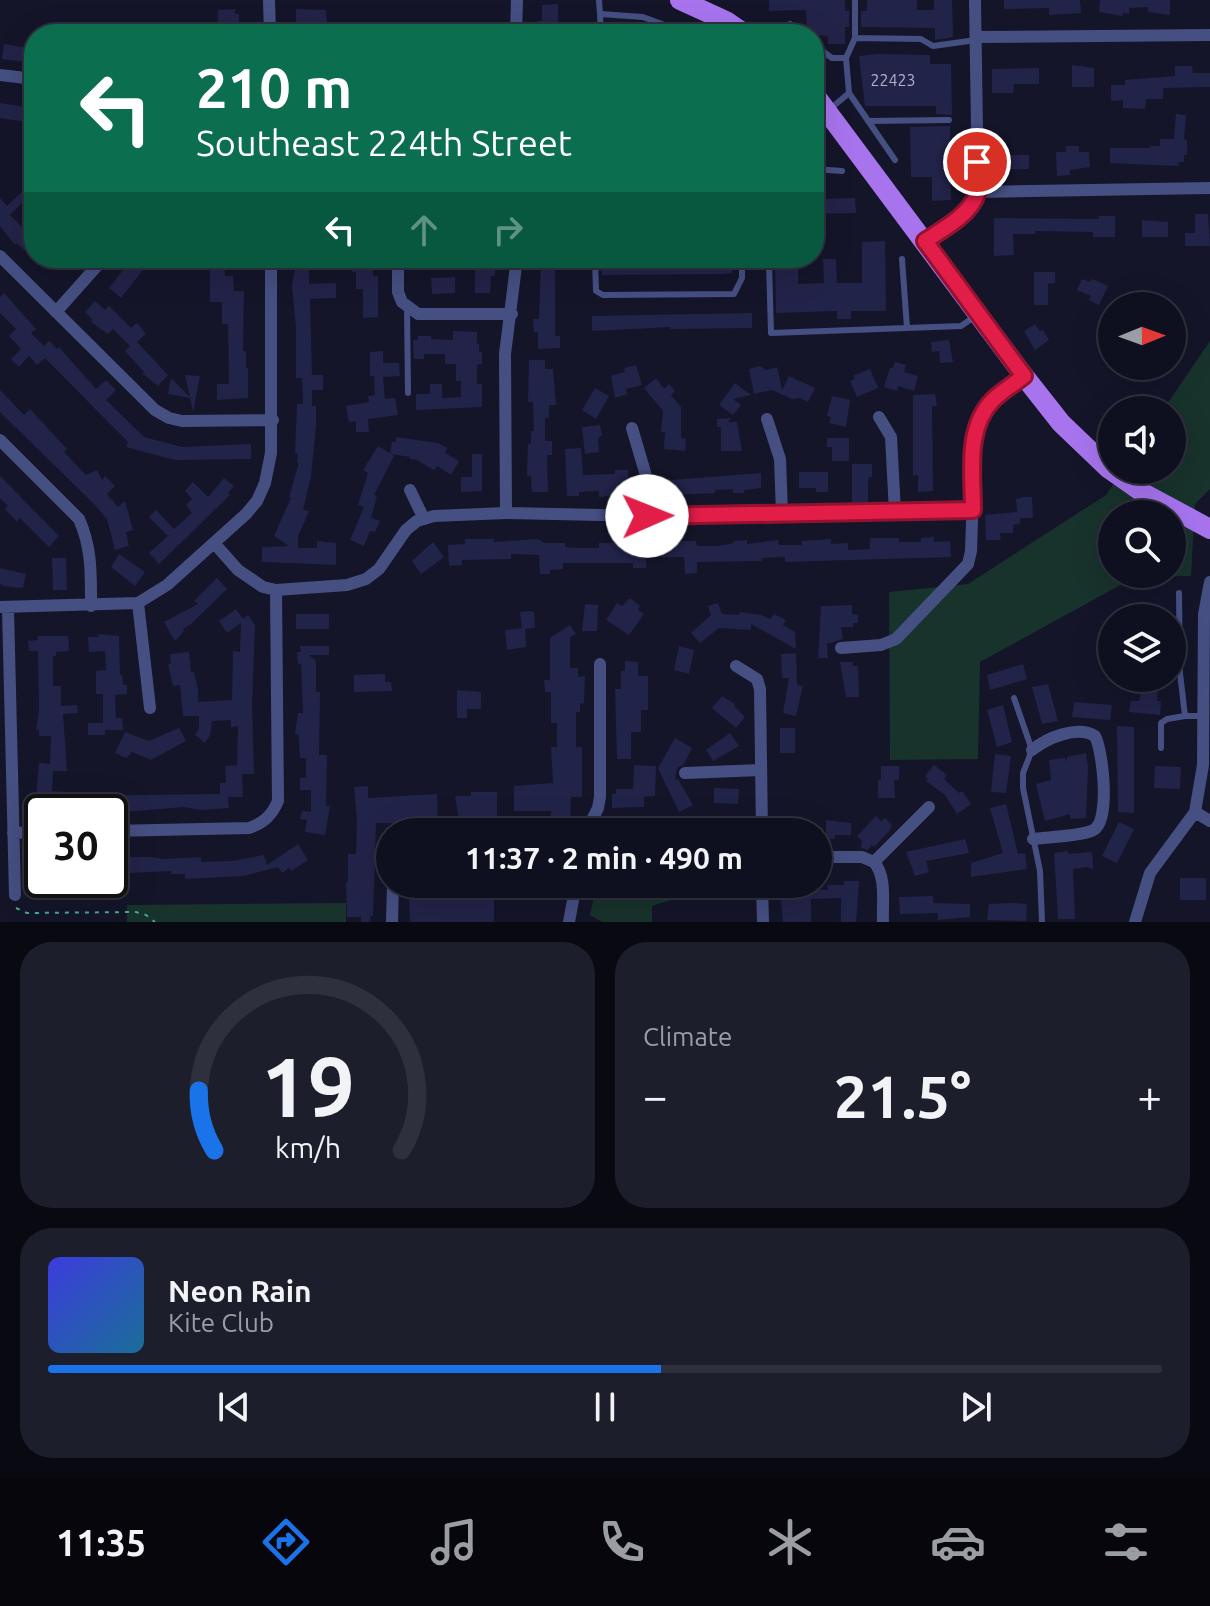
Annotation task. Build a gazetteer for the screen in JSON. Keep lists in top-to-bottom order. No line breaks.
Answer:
{"house_numbers":["22423"],"north":"right","page":{"turn":["210 m","Southeast 224th Street"],"limit":"30","trip":"11:37 · 2 min · 490 m","tile":"Climate","heat":["−","21.5°","+"],"song":["Neon Rain","Kite Club"],"tabs":"11:35","gauge":["19","km/h"]}}
